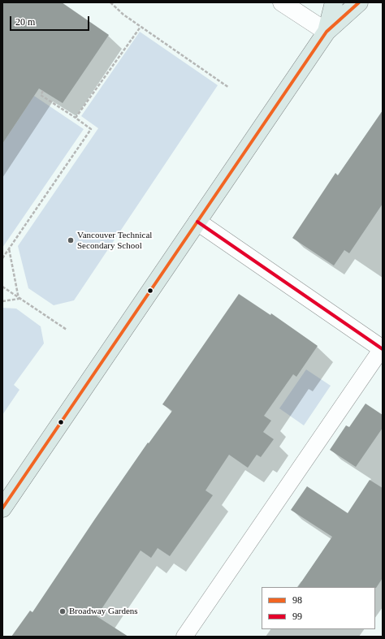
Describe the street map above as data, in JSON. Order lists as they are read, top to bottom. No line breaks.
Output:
{"places":["Vancouver Technical Secondary School","Broadway Gardens"],"lines":["transit line 98","transit line 99"],"legend":["98","99"],"scale_bar":"20 m"}
